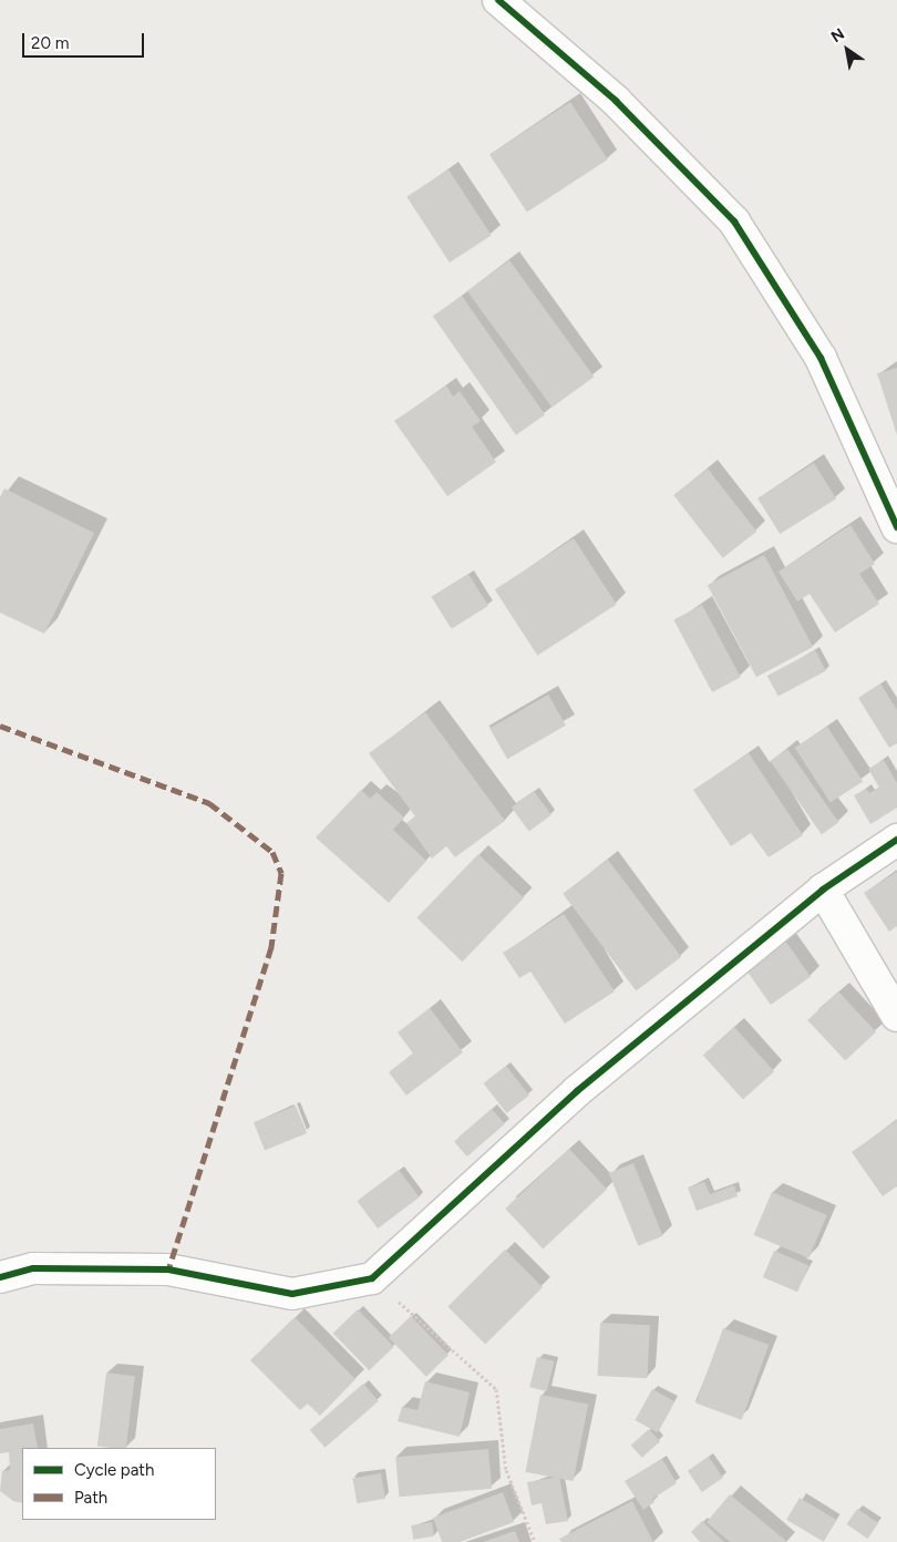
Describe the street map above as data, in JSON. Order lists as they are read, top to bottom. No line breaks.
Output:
{"legend":["Cycle path","Path"],"scale_bar":"20 m","north":"top left"}
